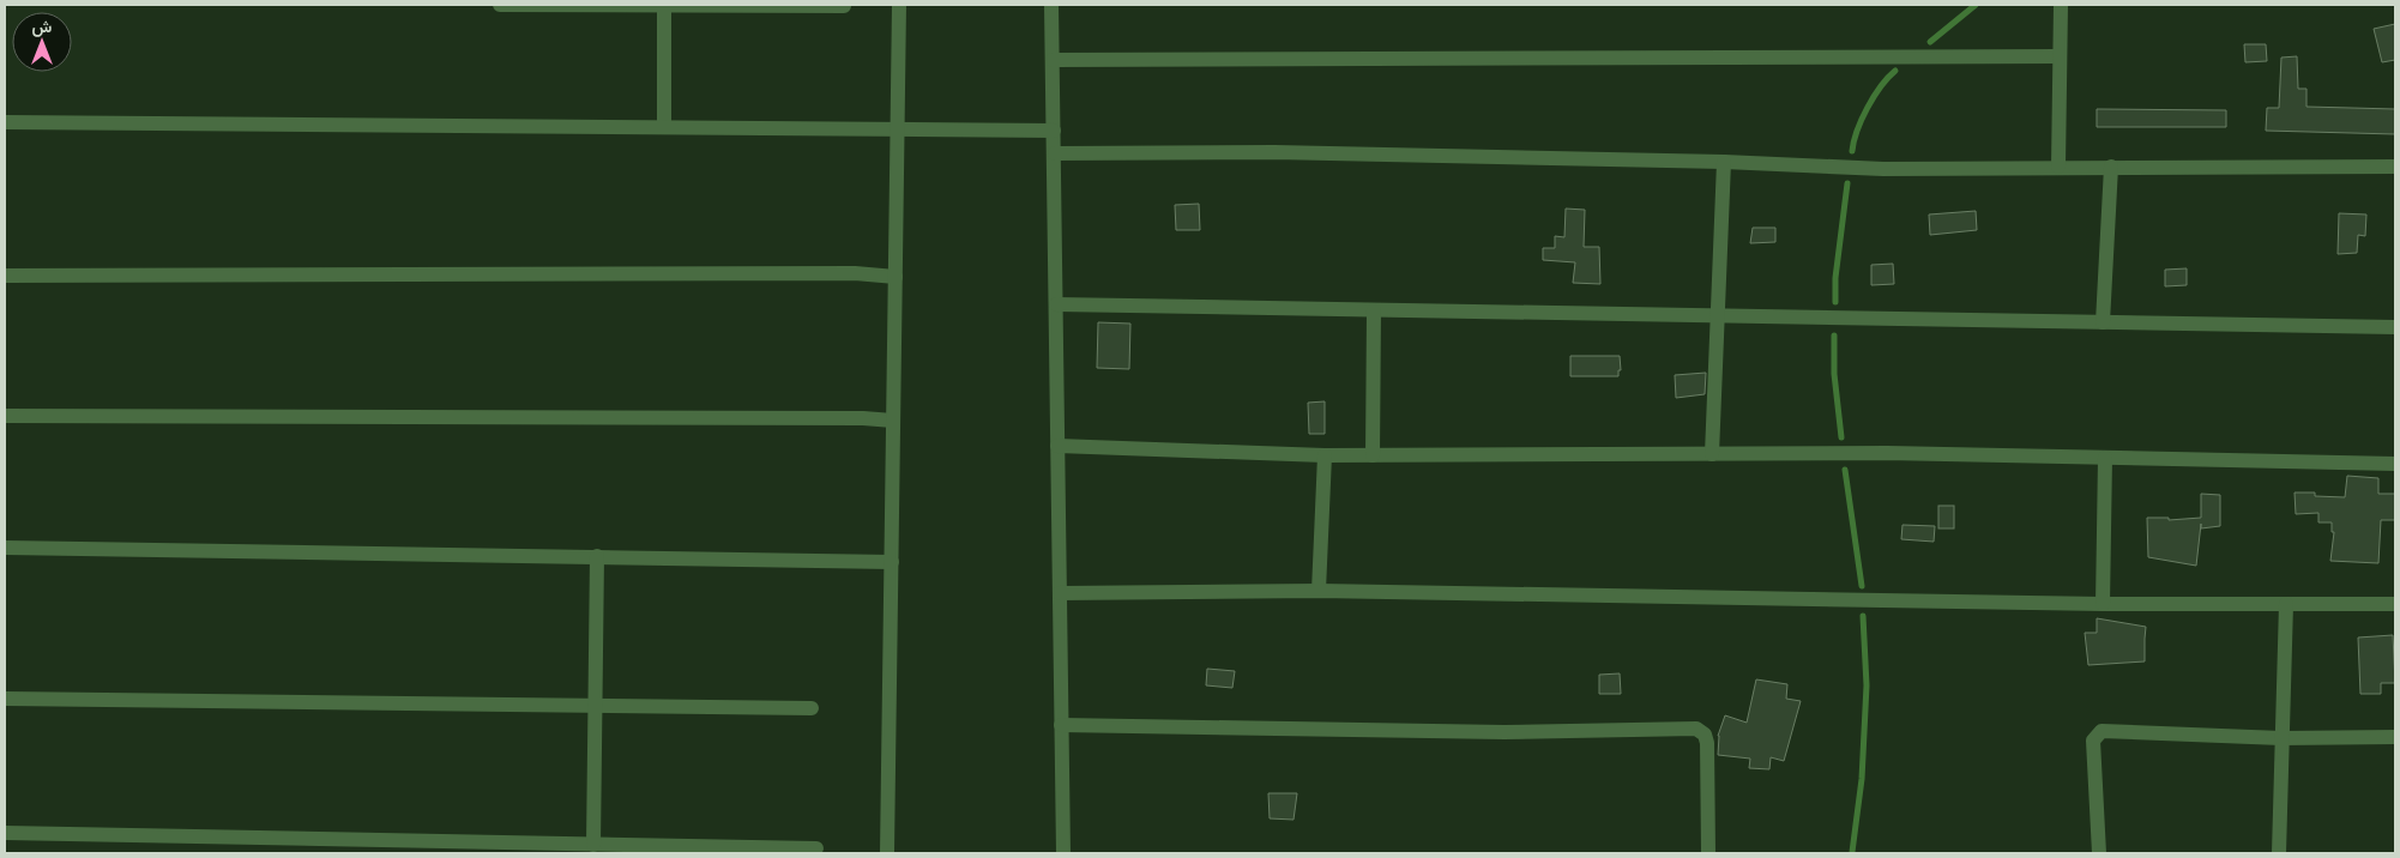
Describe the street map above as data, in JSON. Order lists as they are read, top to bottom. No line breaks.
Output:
{"north":"top"}
